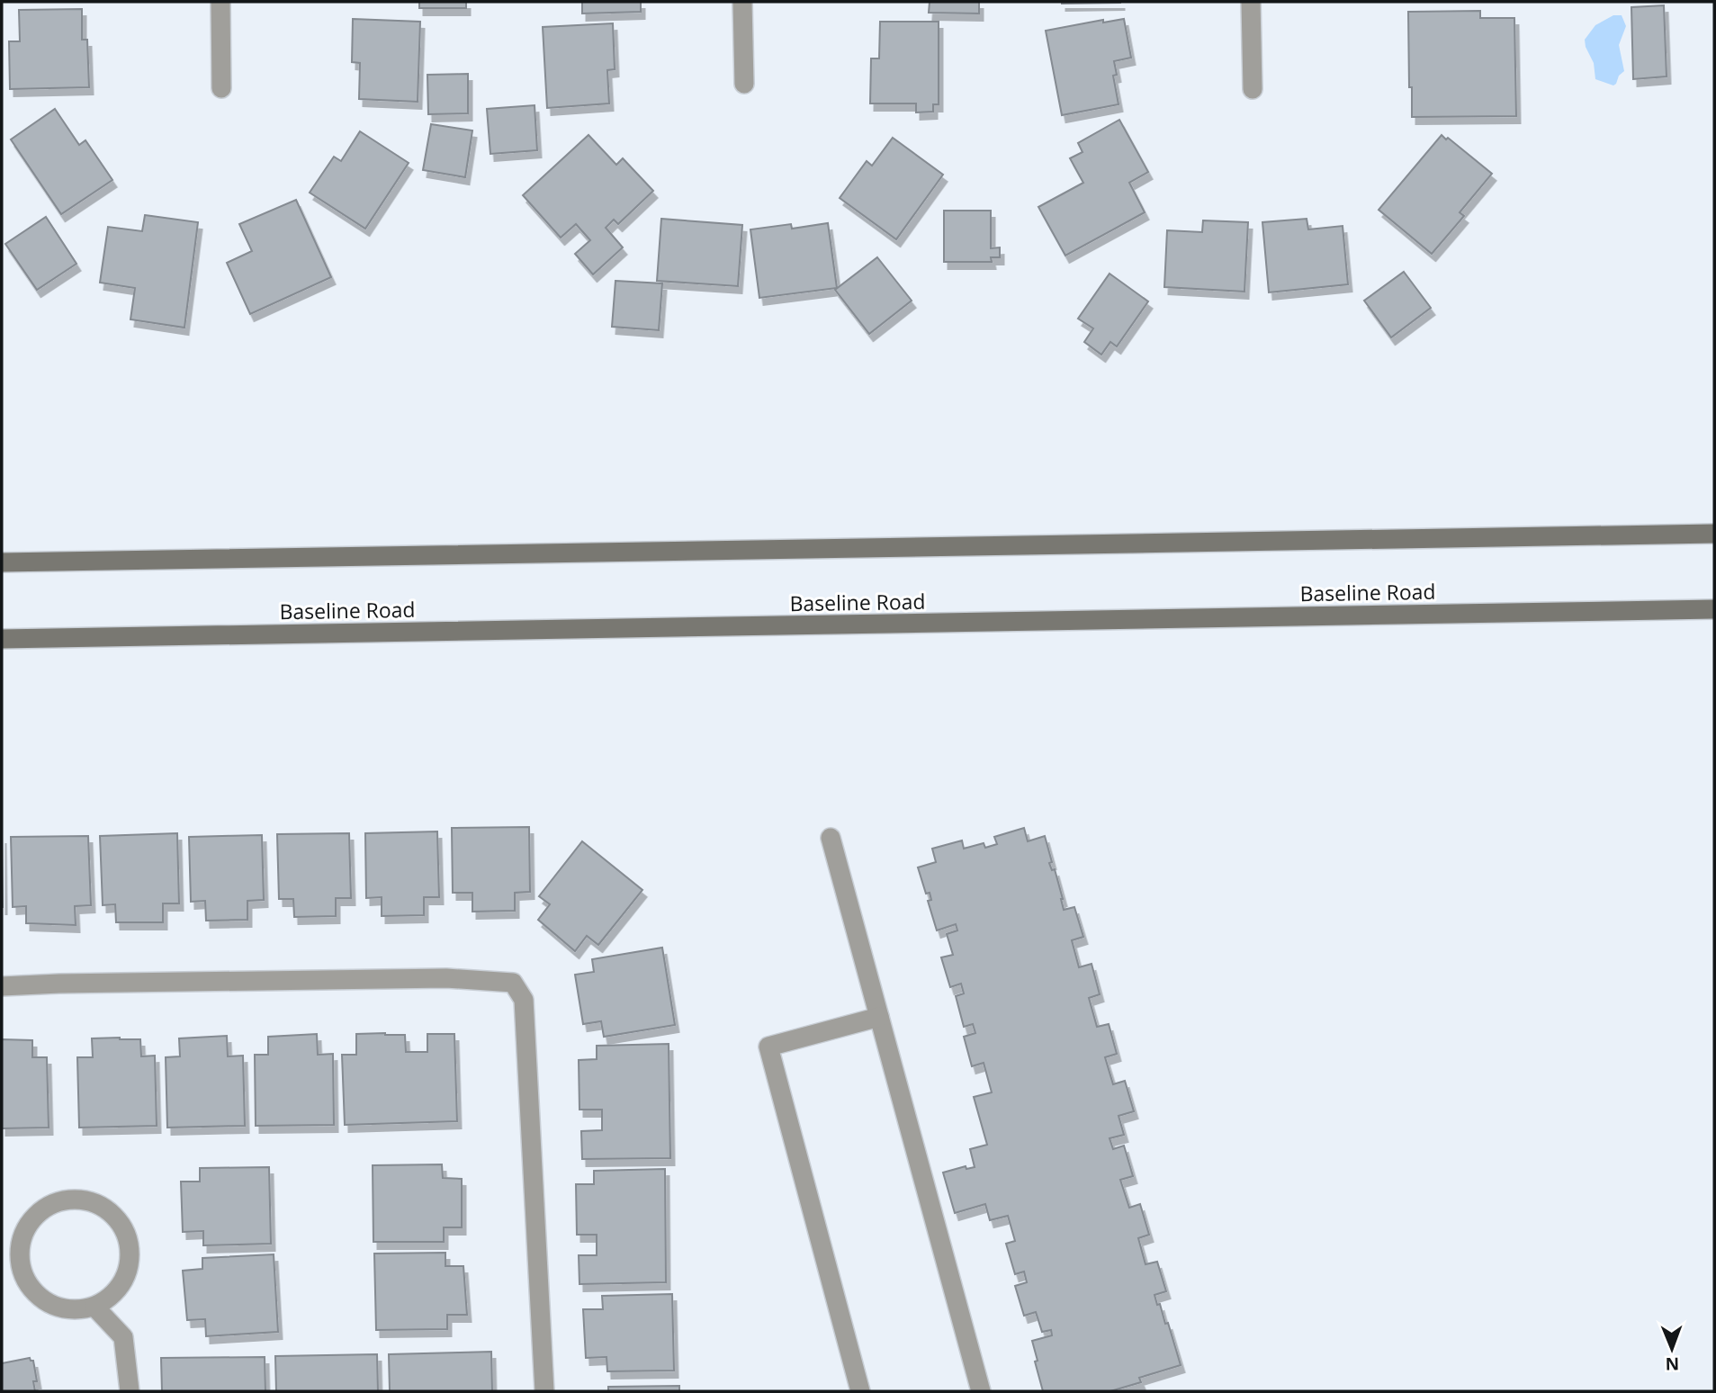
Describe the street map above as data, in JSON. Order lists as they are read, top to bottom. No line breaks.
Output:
{"streets":{"main road":["Baseline Road"]},"north":"bottom"}
